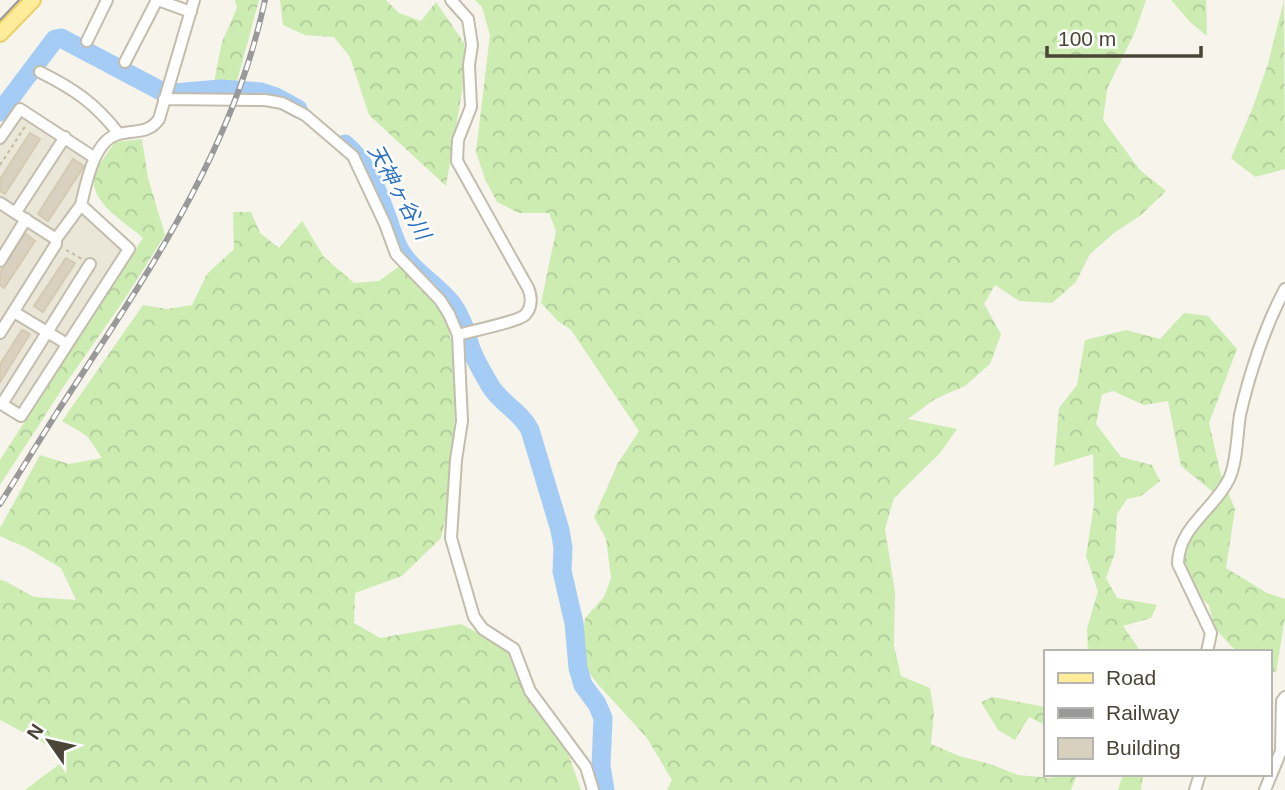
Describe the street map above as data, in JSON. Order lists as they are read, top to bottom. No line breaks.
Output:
{"water":["天神ヶ谷川"],"legend":["Road","Railway","Building"],"scale_bar":"100 m","north":"top left"}
